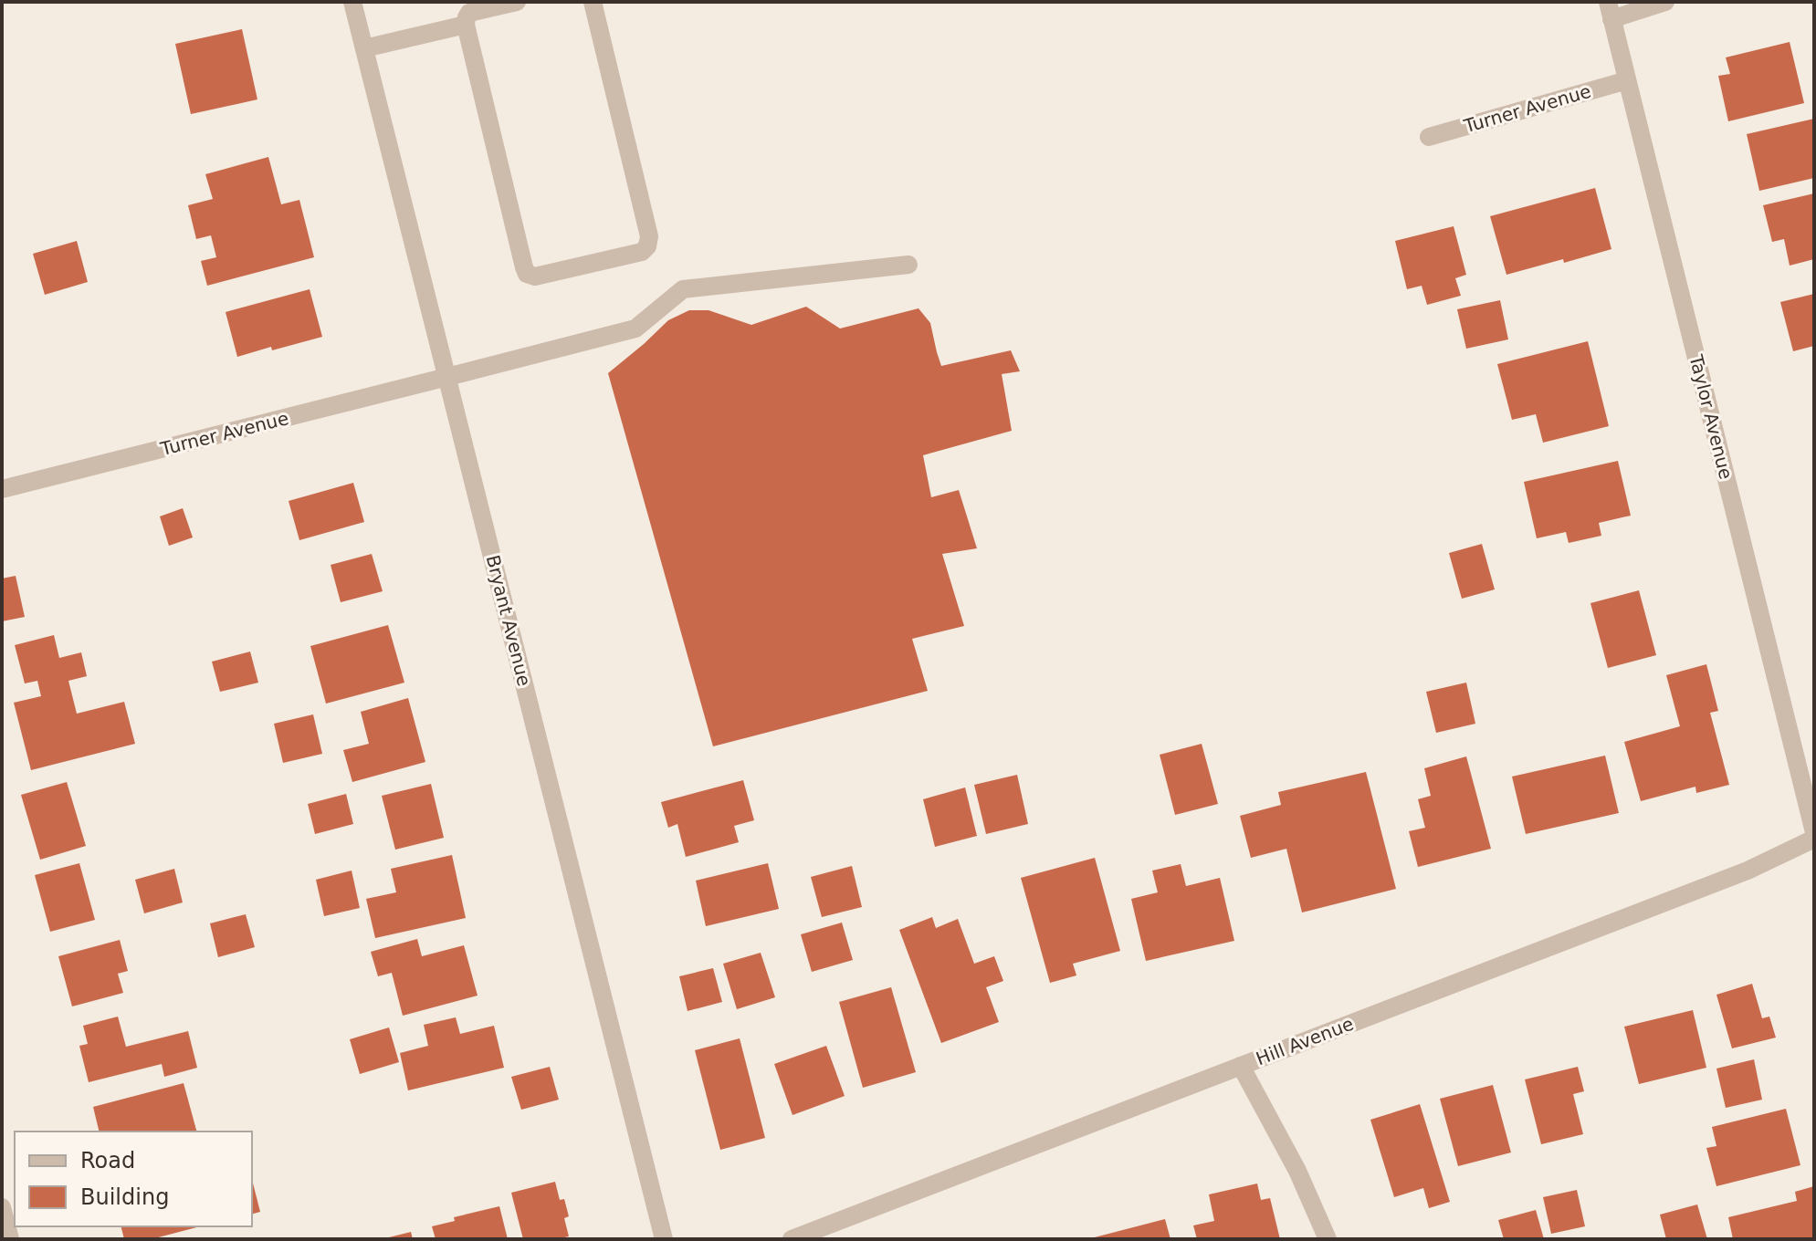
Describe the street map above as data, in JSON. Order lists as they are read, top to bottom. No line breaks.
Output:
{"streets":{"street":["Turner Avenue","Taylor Avenue","Bryant Avenue","Hill Avenue"]},"crossings":[["Turner Avenue","Taylor Avenue"],["Turner Avenue","Bryant Avenue"]],"legend":["Road","Building"]}
